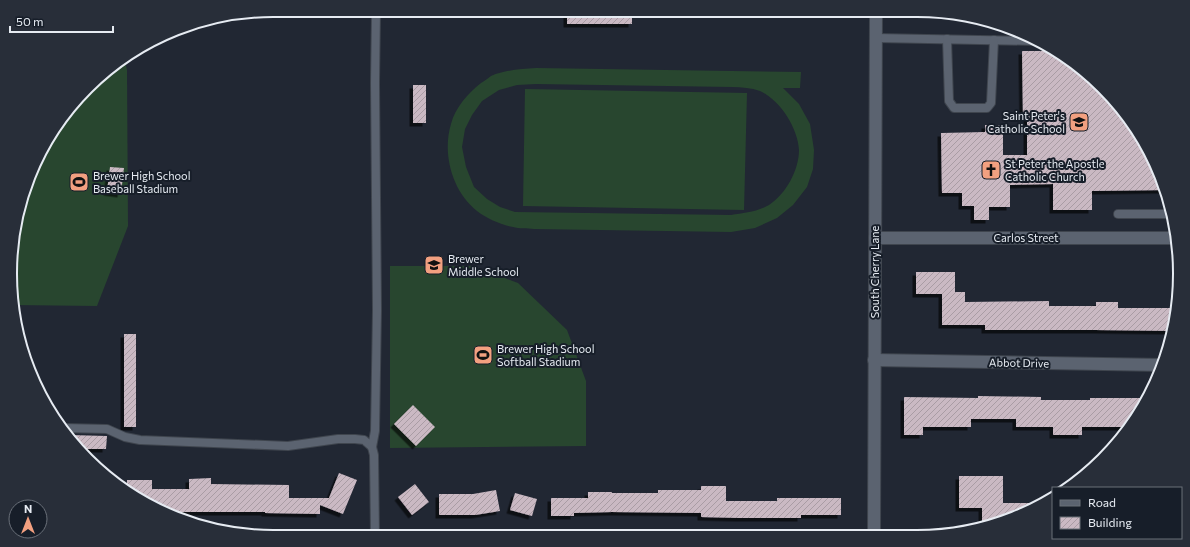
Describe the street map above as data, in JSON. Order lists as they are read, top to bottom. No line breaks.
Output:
{"streets":{"street":["Carlos Street","South Cherry Lane","Abbot Drive"]},"crossings":[["Carlos Street","South Cherry Lane"],["South Cherry Lane","Abbot Drive"]],"places":{"school or university":["Saint Peter's Catholic School","Brewer Middle School"],"church":["St Peter the Apostle Catholic Church"],"sports":["Brewer High School Baseball Stadium","Brewer High School Softball Stadium"]},"legend":["Road","Building"],"scale_bar":"50 m","north":"top"}
